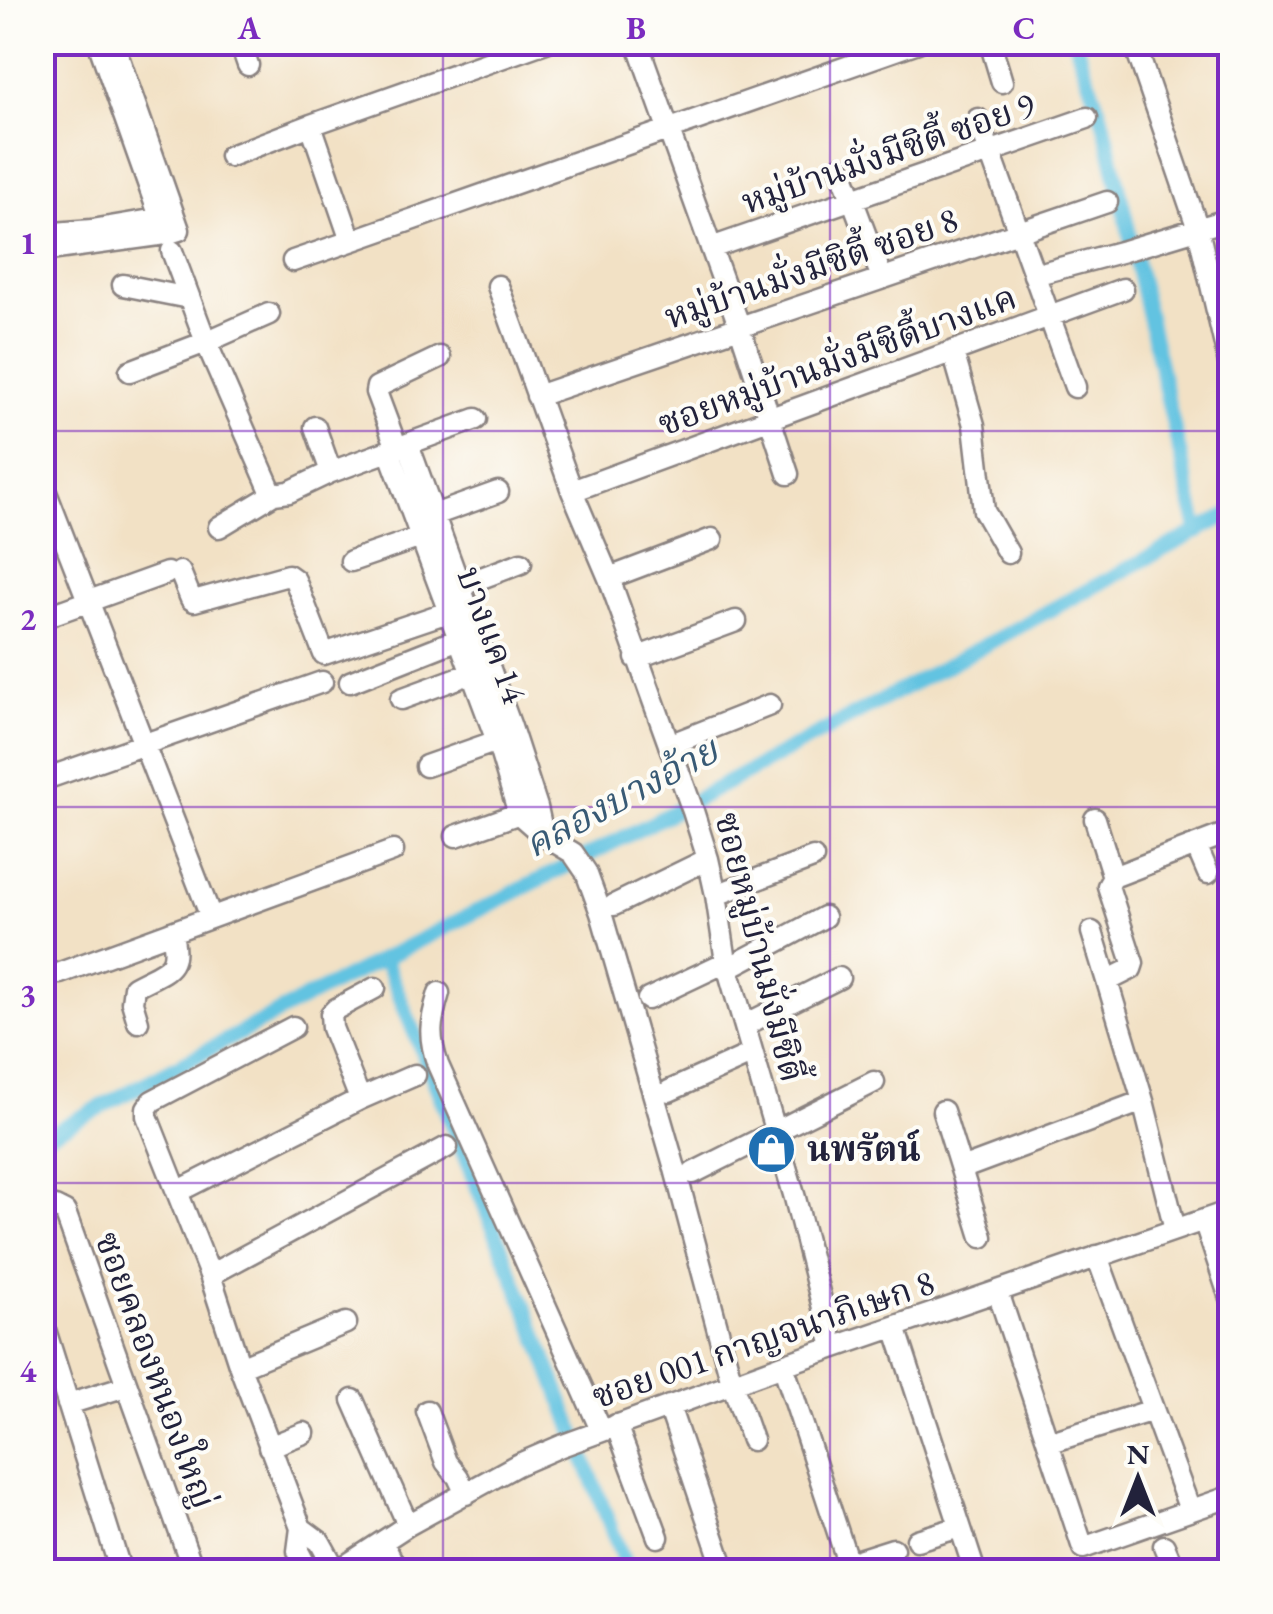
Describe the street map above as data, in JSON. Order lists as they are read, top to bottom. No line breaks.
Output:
{"streets":{"street":["หมู่บ้านมั่งมีซิตี้ ซอย 9","หมู่บ้านมั่งมีซิตี้ ซอย 8","ซอยหมู่บ้านมั่งมีซิตี้บางแค","บางแค 14","ซอยหมู่บ้านมั่งมีซิตี้","ซอย 001 กาญจนาภิเษก 8","ซอยคลองหนองใหญ่"]},"crossings":[["บางแค 14","ซอย 001 กาญจนาภิเษก 8"],["ซอยหมู่บ้านมั่งมีซิตี้","ซอย 001 กาญจนาภิเษก 8"]],"water":["คลองบางอ้าย"],"places":{"shop":["นพรัตน์"]},"north":"top","grid":{"columns":["A","B","C"],"rows":["1","2","3","4"]}}
